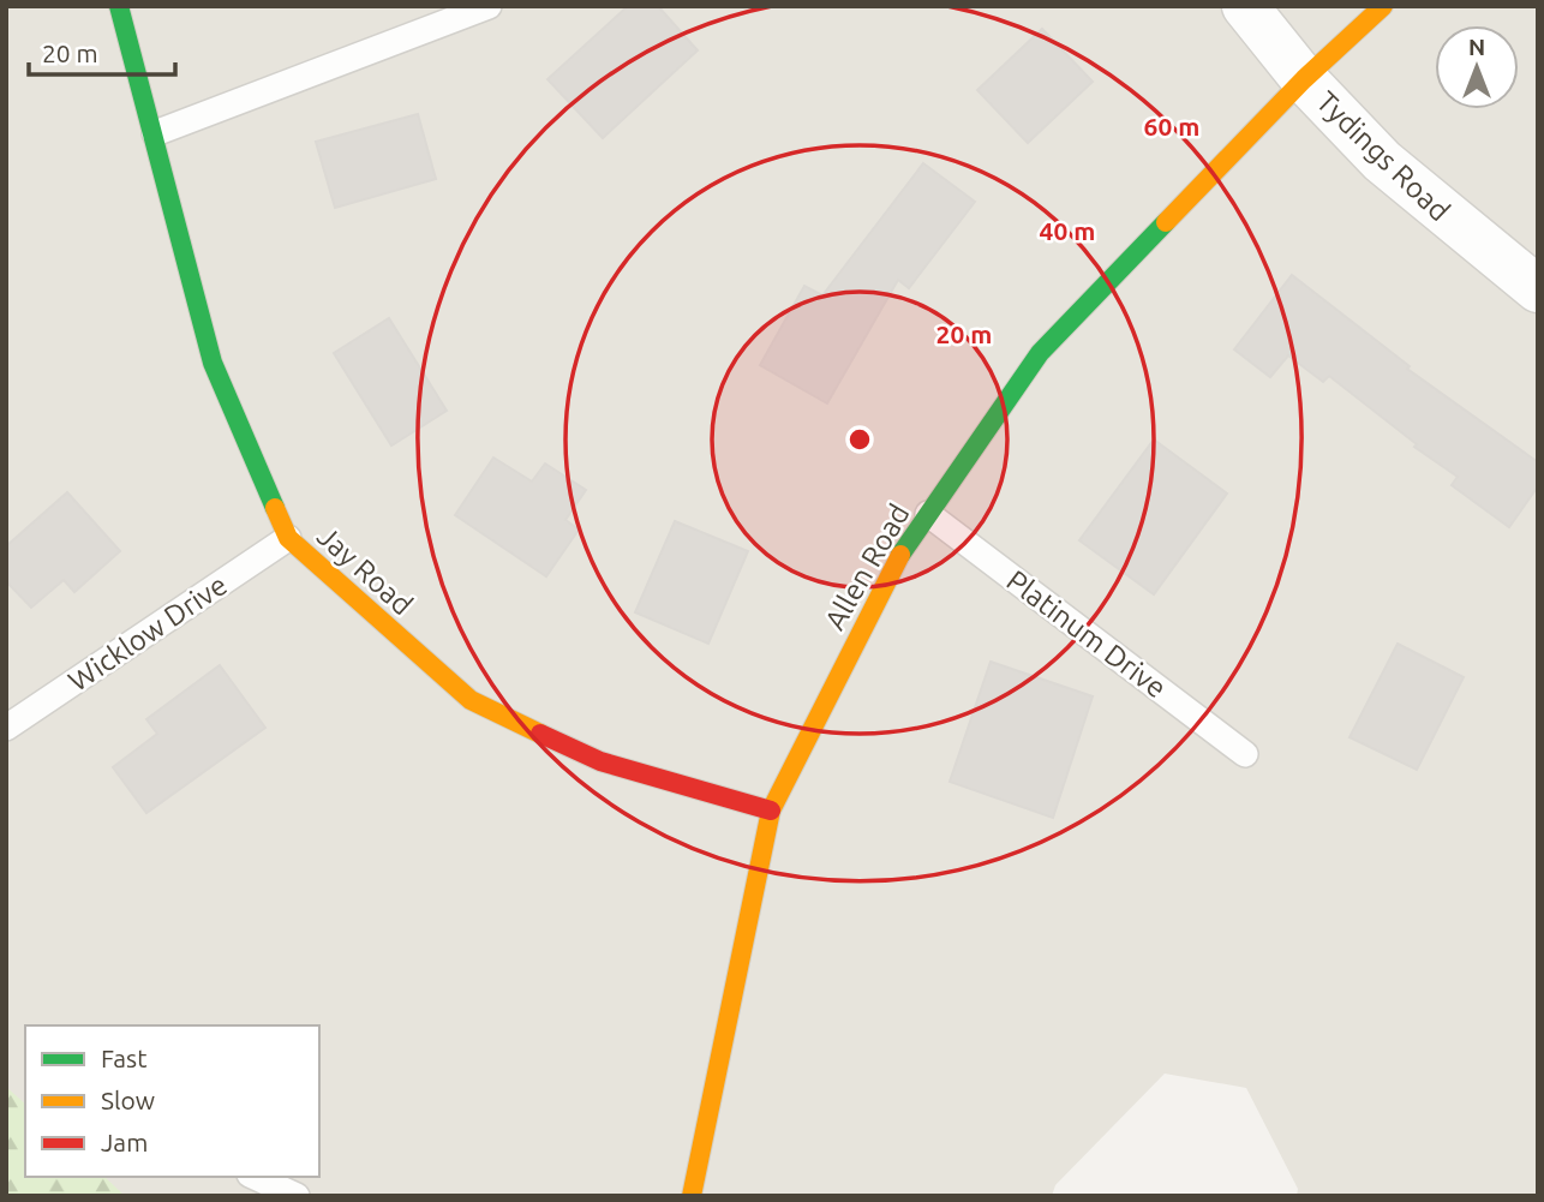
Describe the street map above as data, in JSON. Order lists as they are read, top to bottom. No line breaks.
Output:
{"streets":{"street":["Tydings Road","Allen Road","Jay Road"],"lane":["Wicklow Drive","Platinum Drive"]},"crossings":[["Tydings Road","Allen Road"],["Allen Road","Jay Road"],["Allen Road","Platinum Drive"],["Jay Road","Wicklow Drive"]],"legend":["Fast","Slow","Jam"],"scale_bar":"20 m","north":"top","rings":["60 m","40 m","20 m"]}
